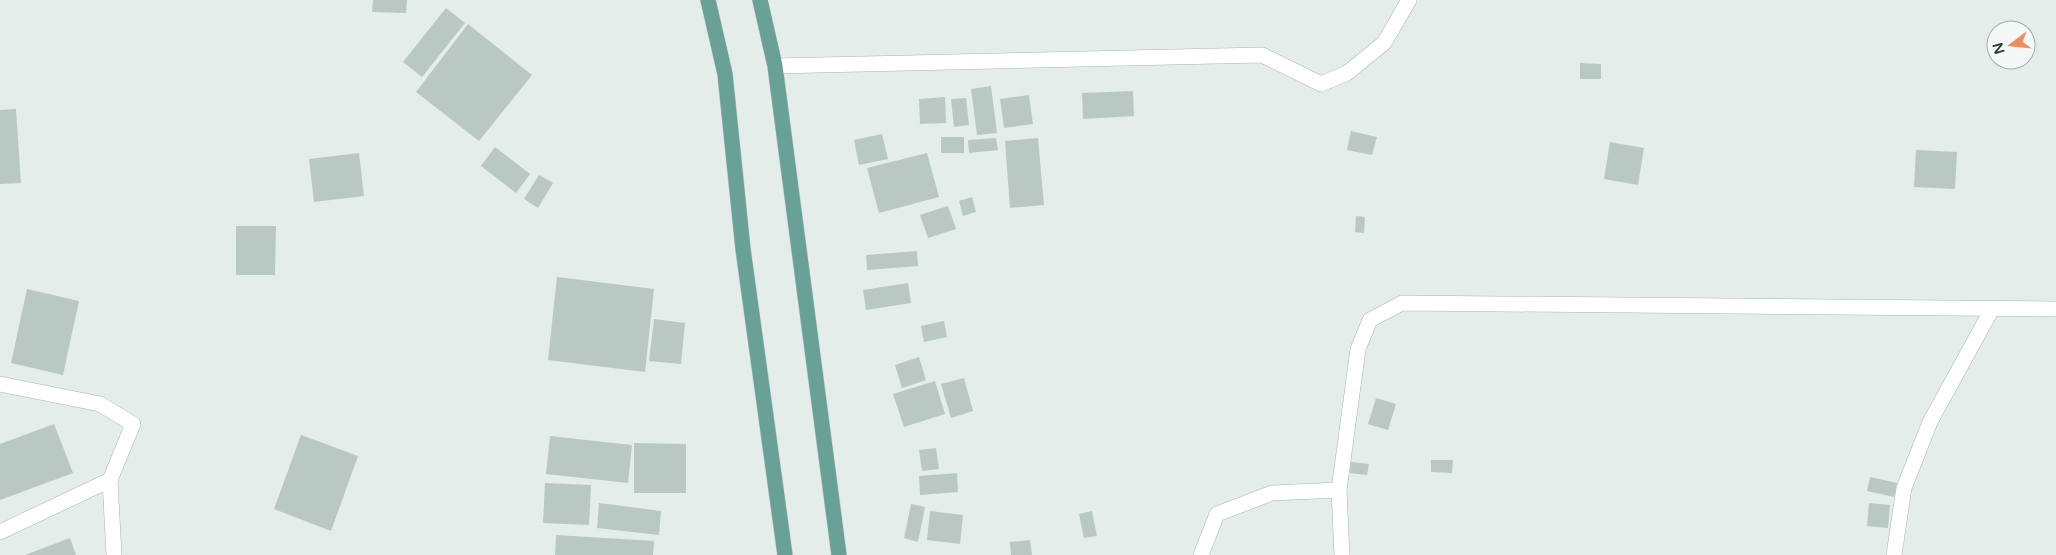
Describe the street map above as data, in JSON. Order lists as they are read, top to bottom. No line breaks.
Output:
{"north":"left"}
